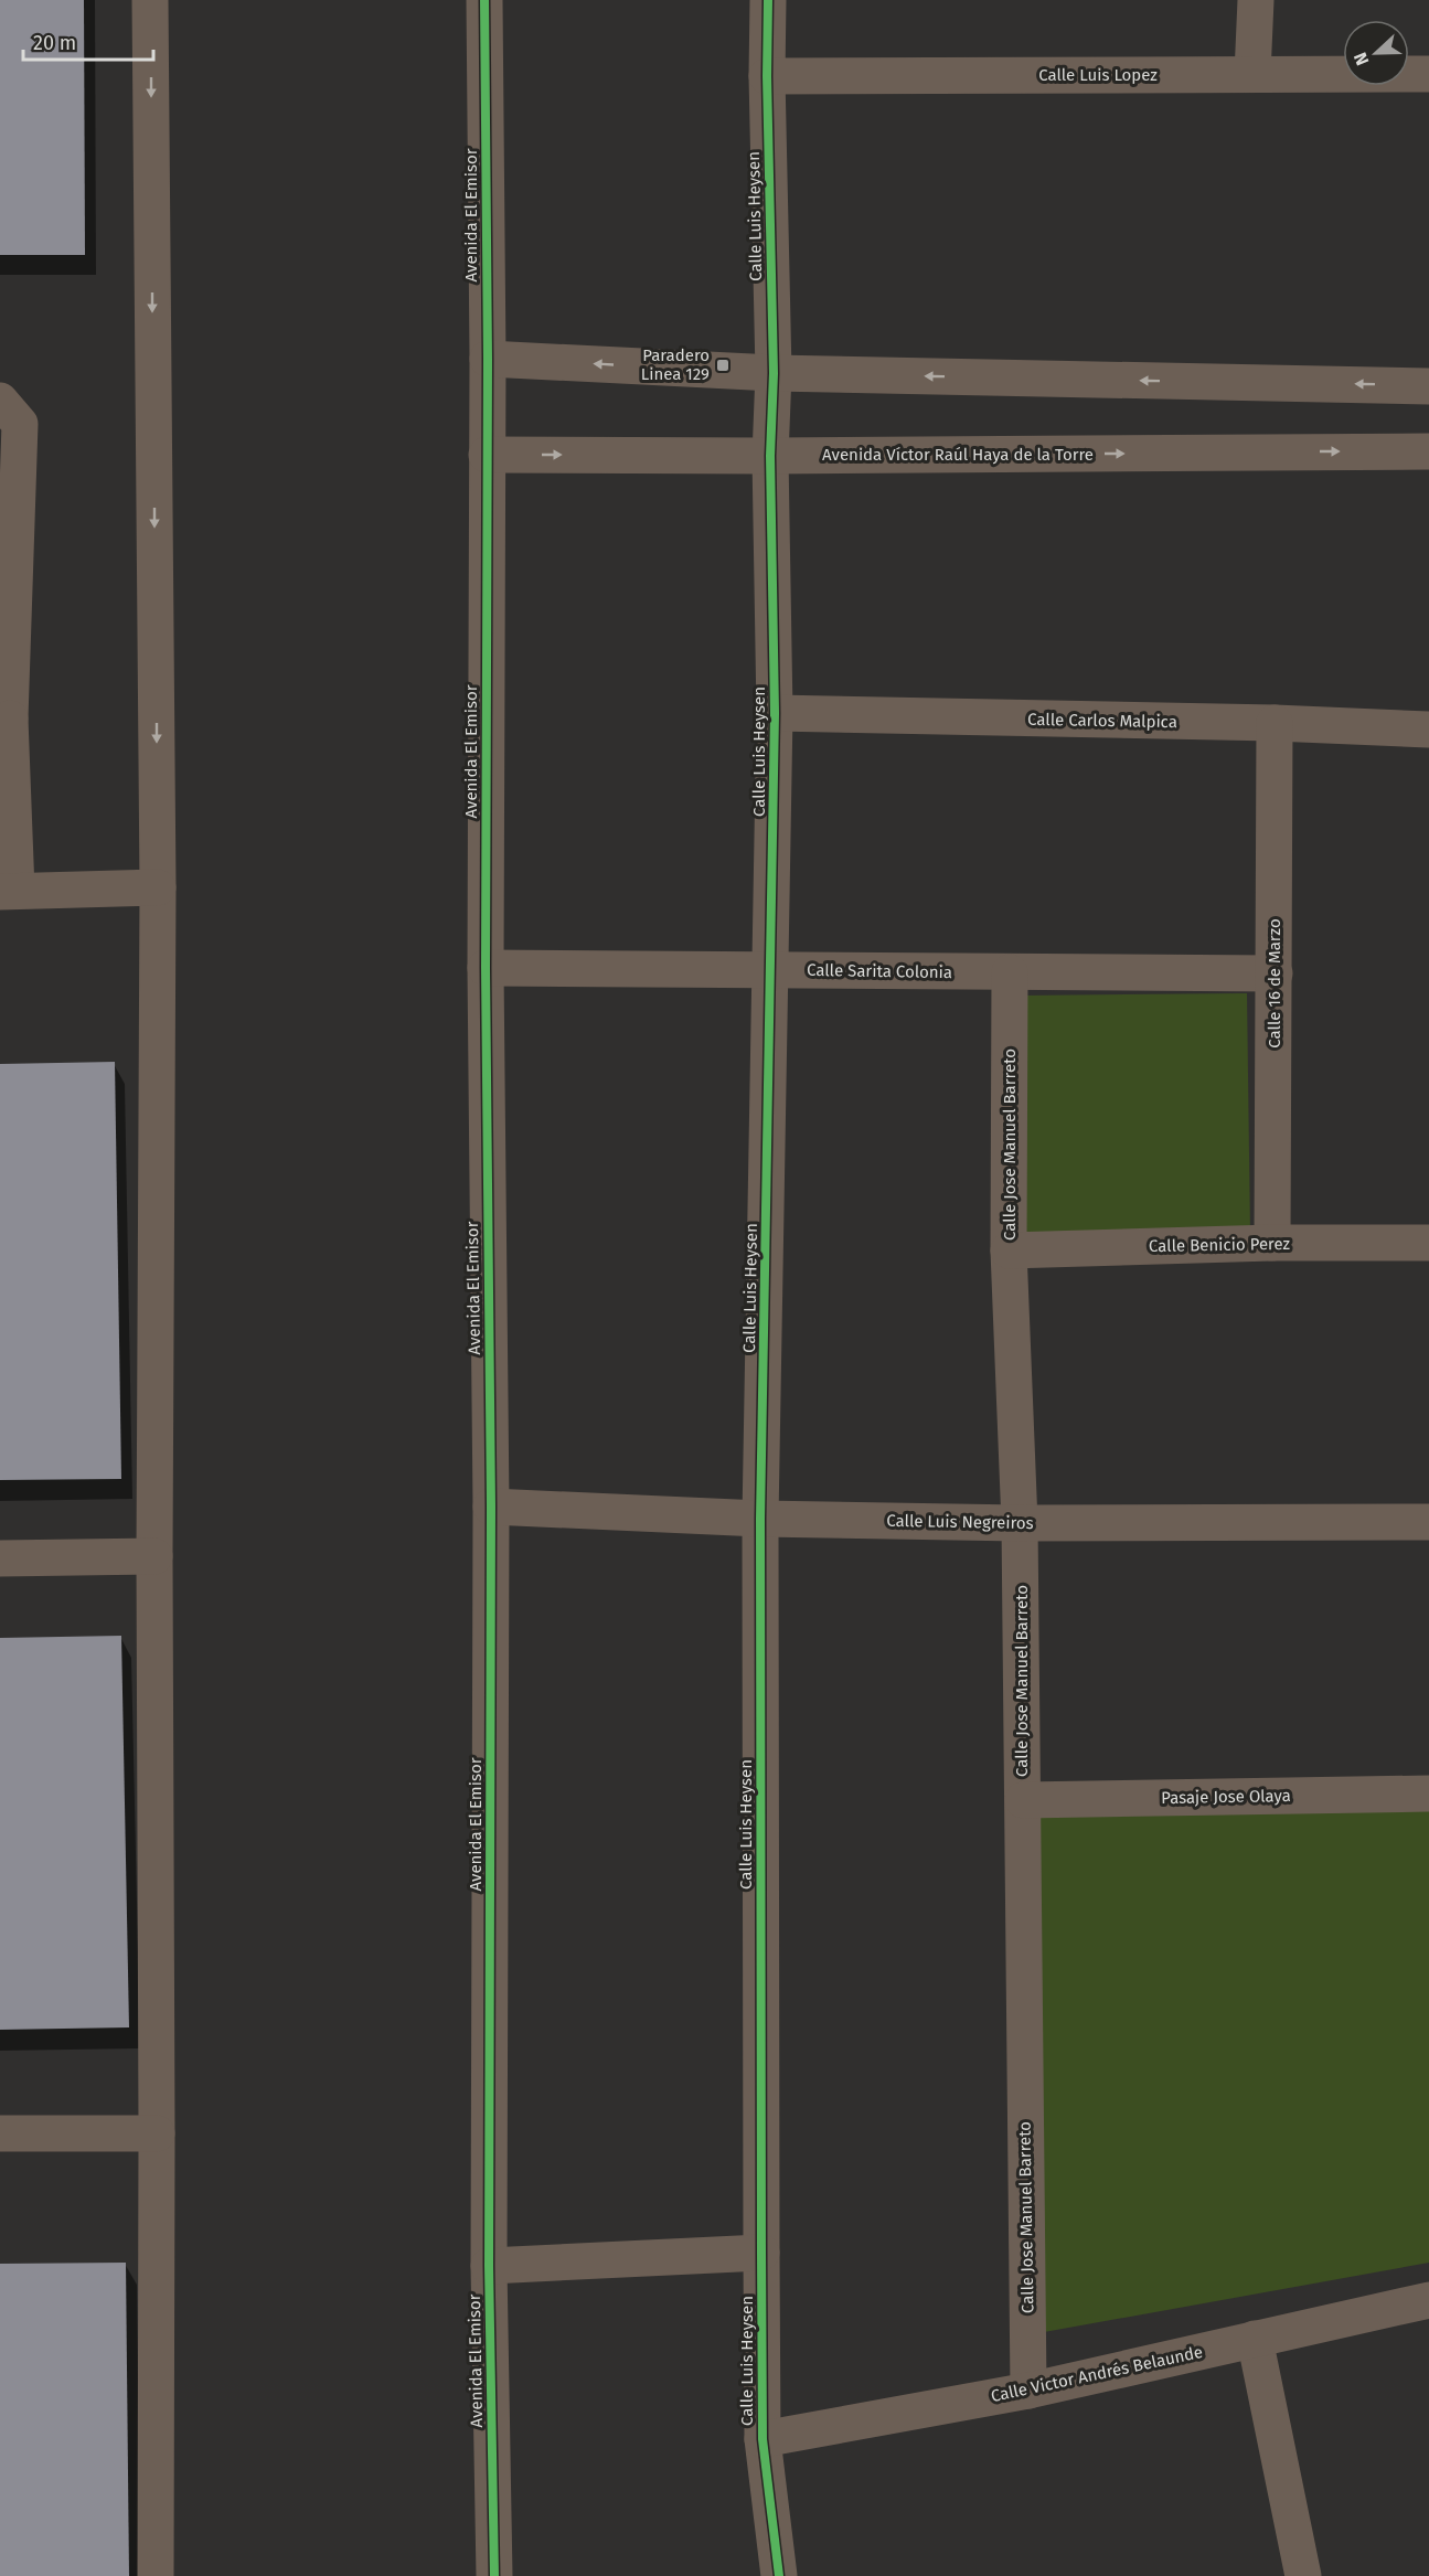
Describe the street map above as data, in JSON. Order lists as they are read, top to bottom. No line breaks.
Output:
{"streets":{"street":["Calle Luis Lopez","Avenida El Emisor","Calle Luis Heysen","Avenida Víctor Raúl Haya de la Torre","Calle Carlos Malpica","Calle Sarita Colonia","Calle 16 de Marzo","Calle Jose Manuel Barreto","Calle Benicio Perez","Calle Luis Negreiros","Pasaje Jose Olaya","Calle Victor Andrés Belaunde"]},"crossings":[["Calle Luis Lopez","Calle Luis Heysen"],["Avenida El Emisor","Avenida Víctor Raúl Haya de la Torre"],["Avenida El Emisor","Calle Sarita Colonia"],["Avenida El Emisor","Calle Luis Negreiros"],["Calle Luis Heysen","Avenida Víctor Raúl Haya de la Torre"],["Calle Luis Heysen","Calle Carlos Malpica"],["Calle Luis Heysen","Calle Sarita Colonia"],["Calle Luis Heysen","Calle Luis Negreiros"],["Calle Luis Heysen","Calle Victor Andrés Belaunde"],["Calle Carlos Malpica","Calle 16 de Marzo"],["Calle Sarita Colonia","Calle 16 de Marzo"],["Calle Sarita Colonia","Calle Jose Manuel Barreto"],["Calle 16 de Marzo","Calle Benicio Perez"],["Calle Jose Manuel Barreto","Calle Benicio Perez"],["Calle Jose Manuel Barreto","Calle Luis Negreiros"],["Calle Jose Manuel Barreto","Pasaje Jose Olaya"],["Calle Jose Manuel Barreto","Calle Victor Andrés Belaunde"]],"places":{"transit":["Paradero Linea 129"]},"scale_bar":"20 m","north":"left"}
